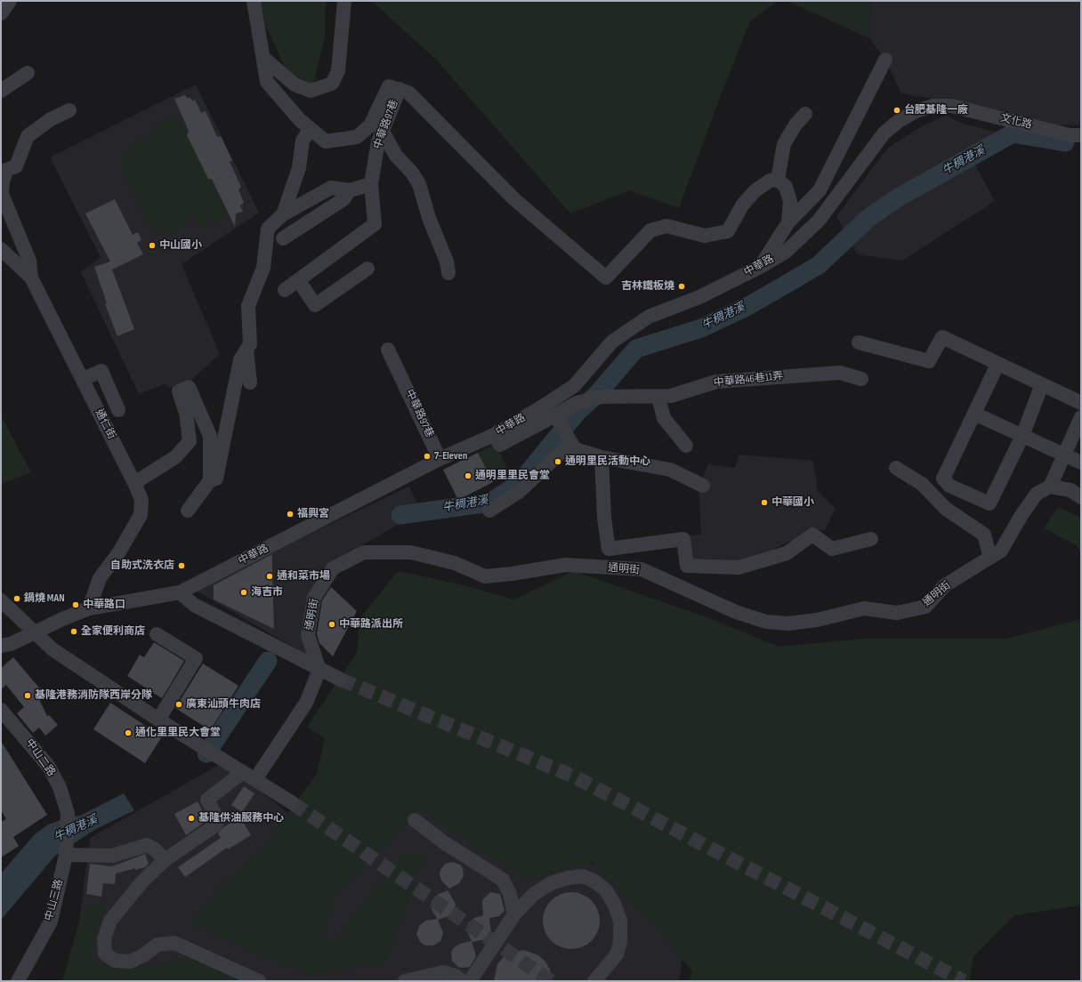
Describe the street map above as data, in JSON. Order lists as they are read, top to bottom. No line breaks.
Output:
{"streets":{"street":["文化路","中華路97巷","中華路","中華路46巷11弄","通仁街","通明街","中山二路","中山三路"]},"crossings":[["文化路","中華路"],["中華路97巷","中華路"],["中華路","中華路46巷11弄"],["中華路","通仁街"],["中山二路","中山三路"]],"water":["牛稠港溪"],"places":["台肥基隆一廠","中山國小","吉林鐵板燒","7-Eleven","通明里民活動中心","通明里里民會堂","中華國小","福興宮","自助式洗衣店","通和菜市場","海吉市","鍋燒 MAN","中華路口","中華路派出所","全家便利商店","基隆港務消防隊西岸分隊","廣東汕頭牛肉店","通化里里民大會堂","基隆供油服務中心"]}
